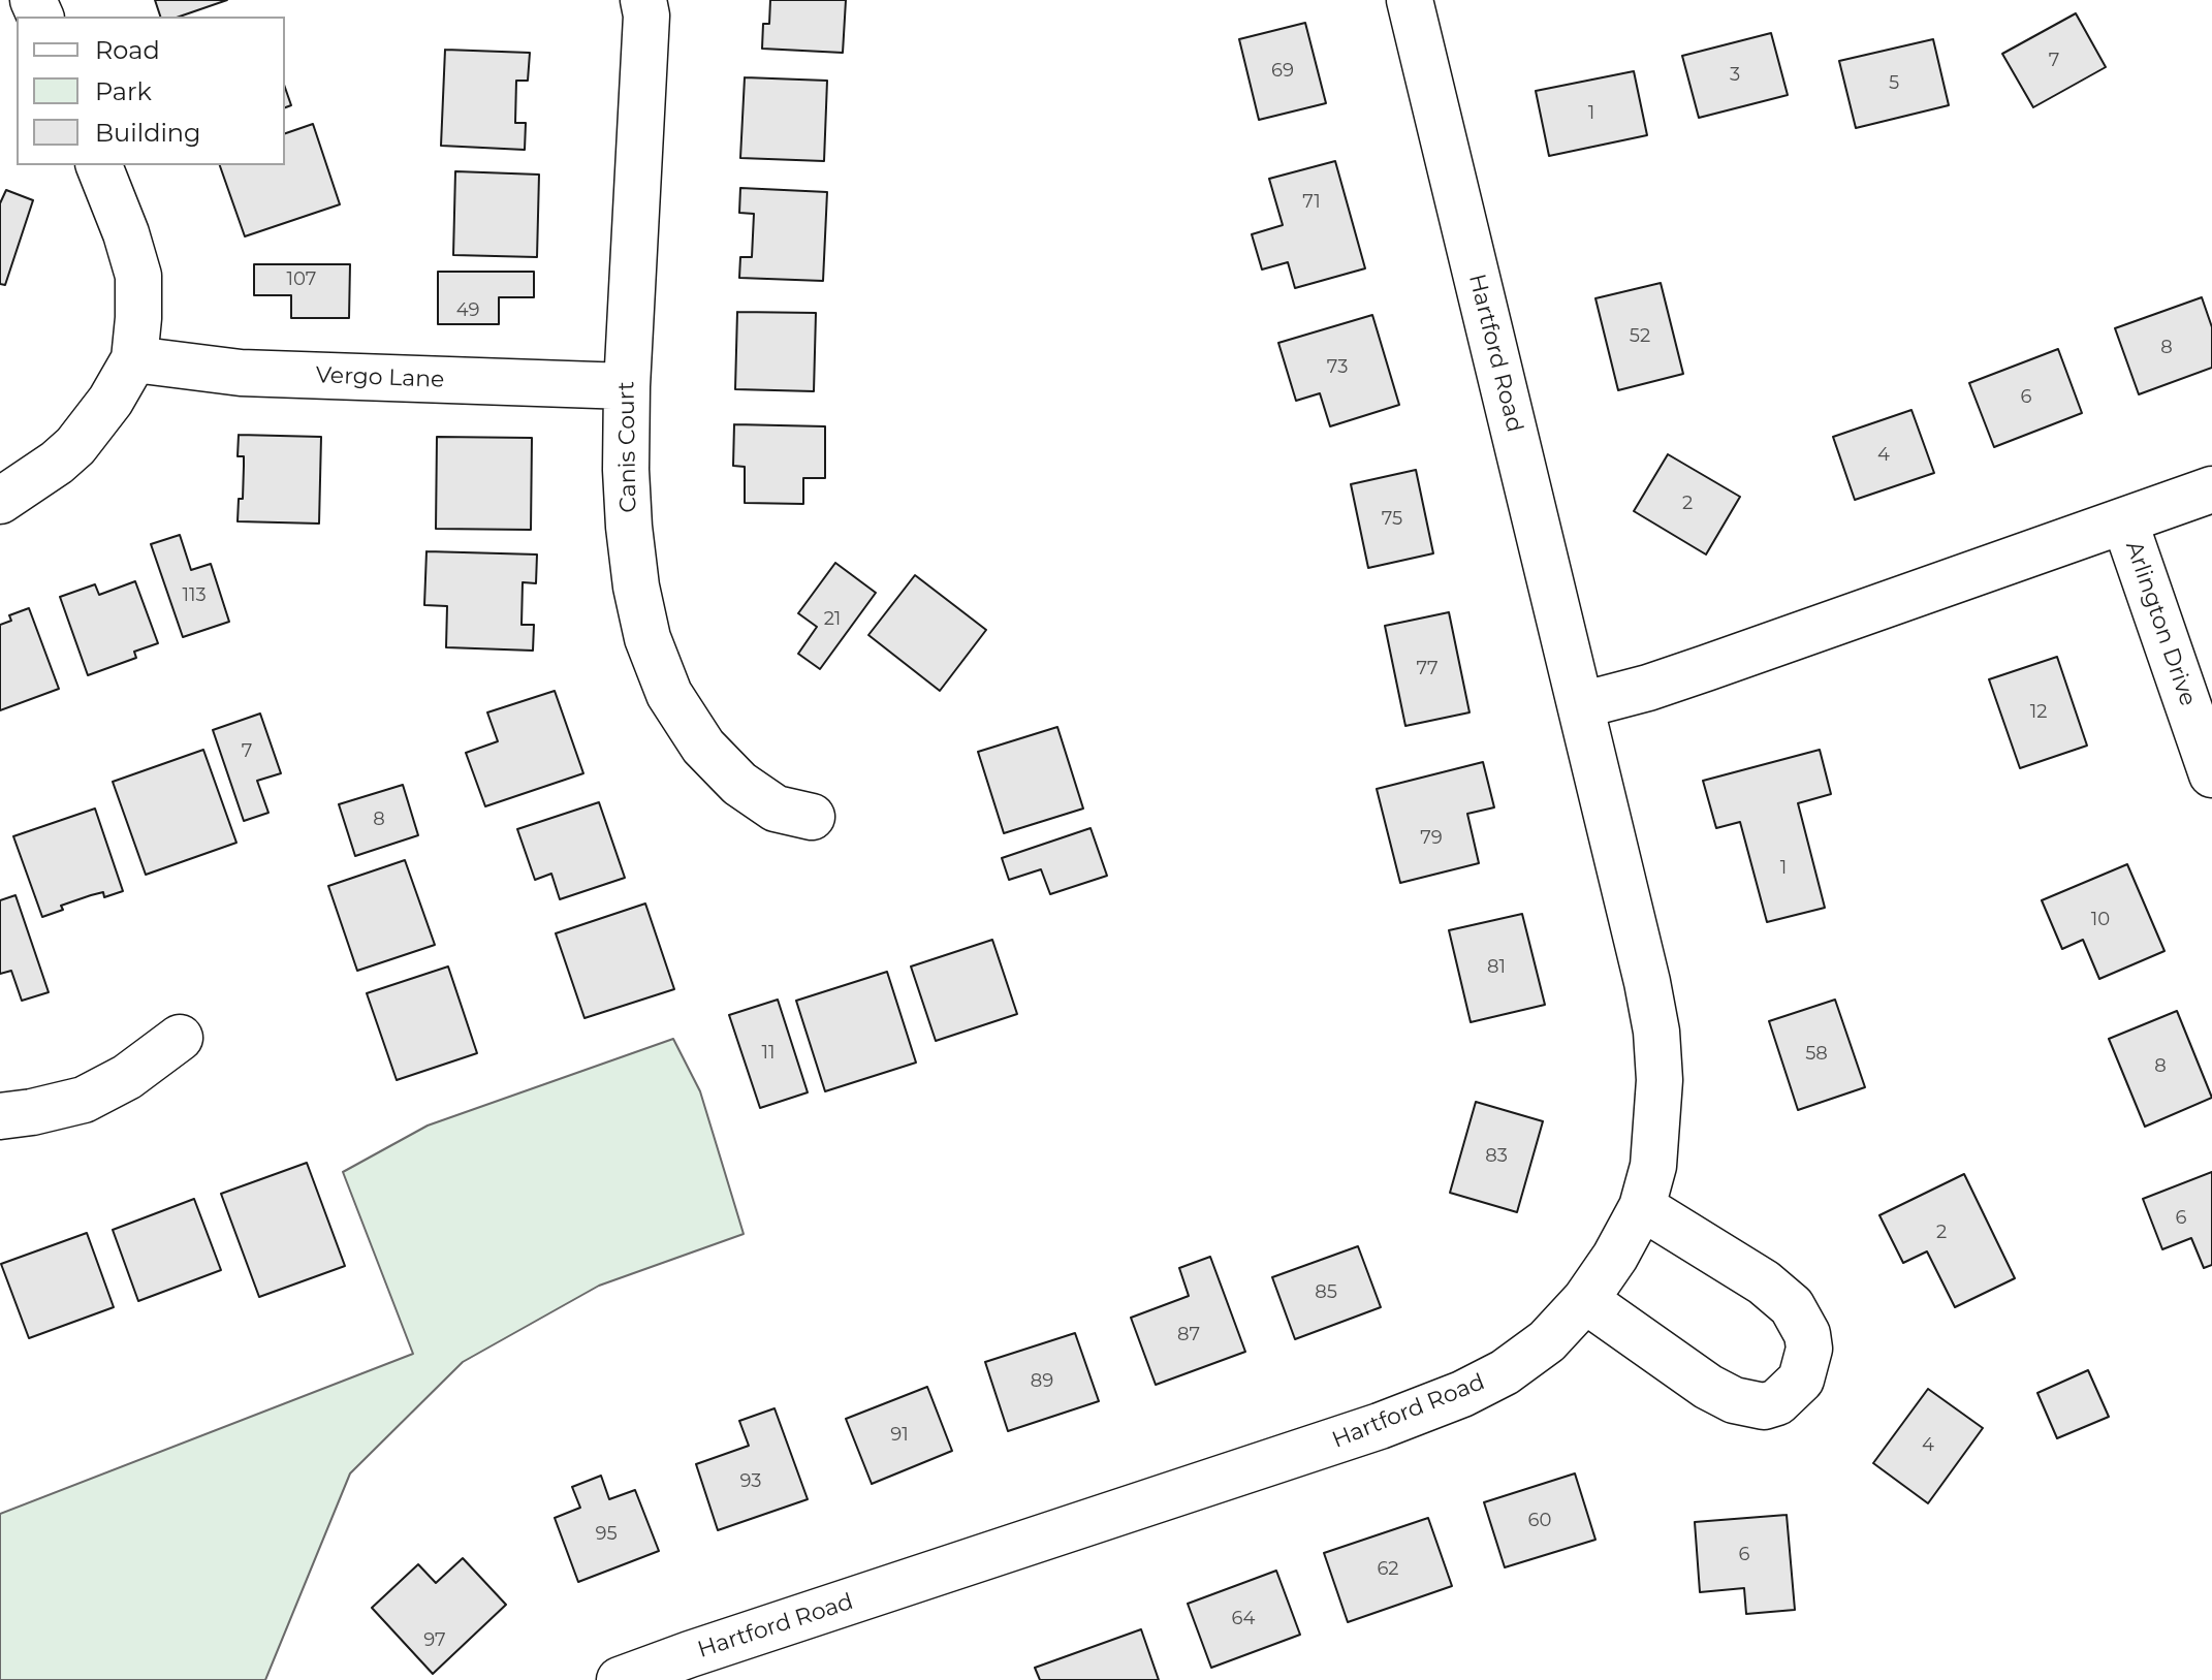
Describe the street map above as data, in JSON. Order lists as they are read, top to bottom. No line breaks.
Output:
{"streets":{"street":["Hartford Road","Vergo Lane","Canis Court","Arlington Drive"]},"crossings":[["Vergo Lane","Canis Court"]],"house_numbers":["7","69","3","5","1","71","107","49","52","8","73","6","4","2","75","113","21","77","12","7","8","79","1","10","81","11","58","8","83","6","2","85","87","89","91","4","93","60","95","6","62","64","97"],"legend":["Road","Park","Building"]}
